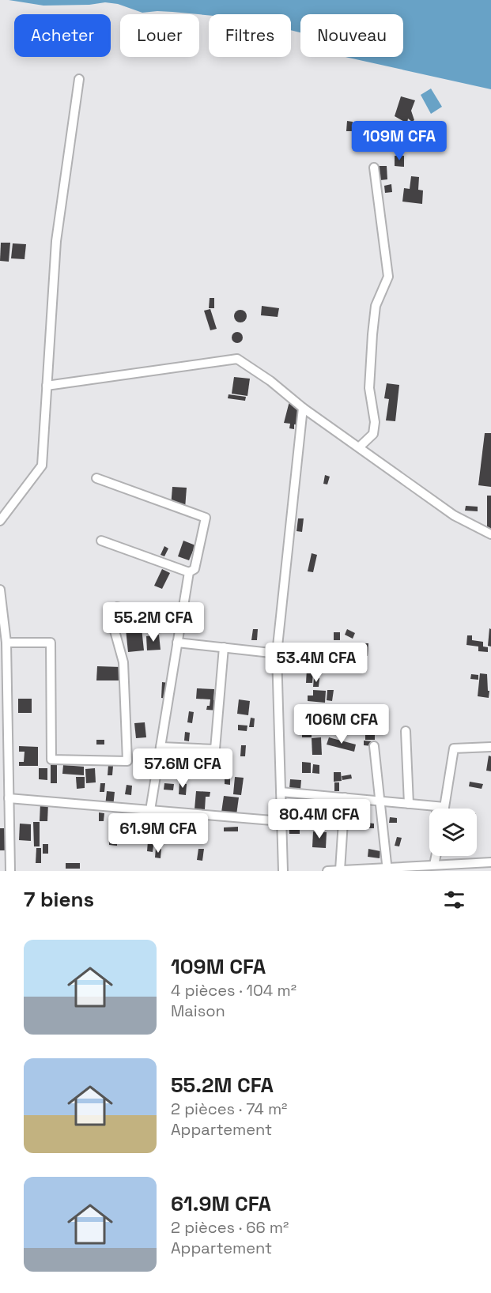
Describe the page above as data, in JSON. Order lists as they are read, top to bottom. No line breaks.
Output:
{"page":{"chip":["Acheter","Louer","Filtres","Nouveau"],"price":["109M CFA","55.2M CFA","53.4M CFA","106M CFA","57.6M CFA","80.4M CFA","61.9M CFA"],"heading":"7 biens","list":[{"name":"109M CFA","note":"4 pièces · 104 m² · Maison"},{"name":"55.2M CFA","note":"2 pièces · 74 m² · Appartement"},{"name":"61.9M CFA","note":"2 pièces · 66 m² · Appartement"}]}}
